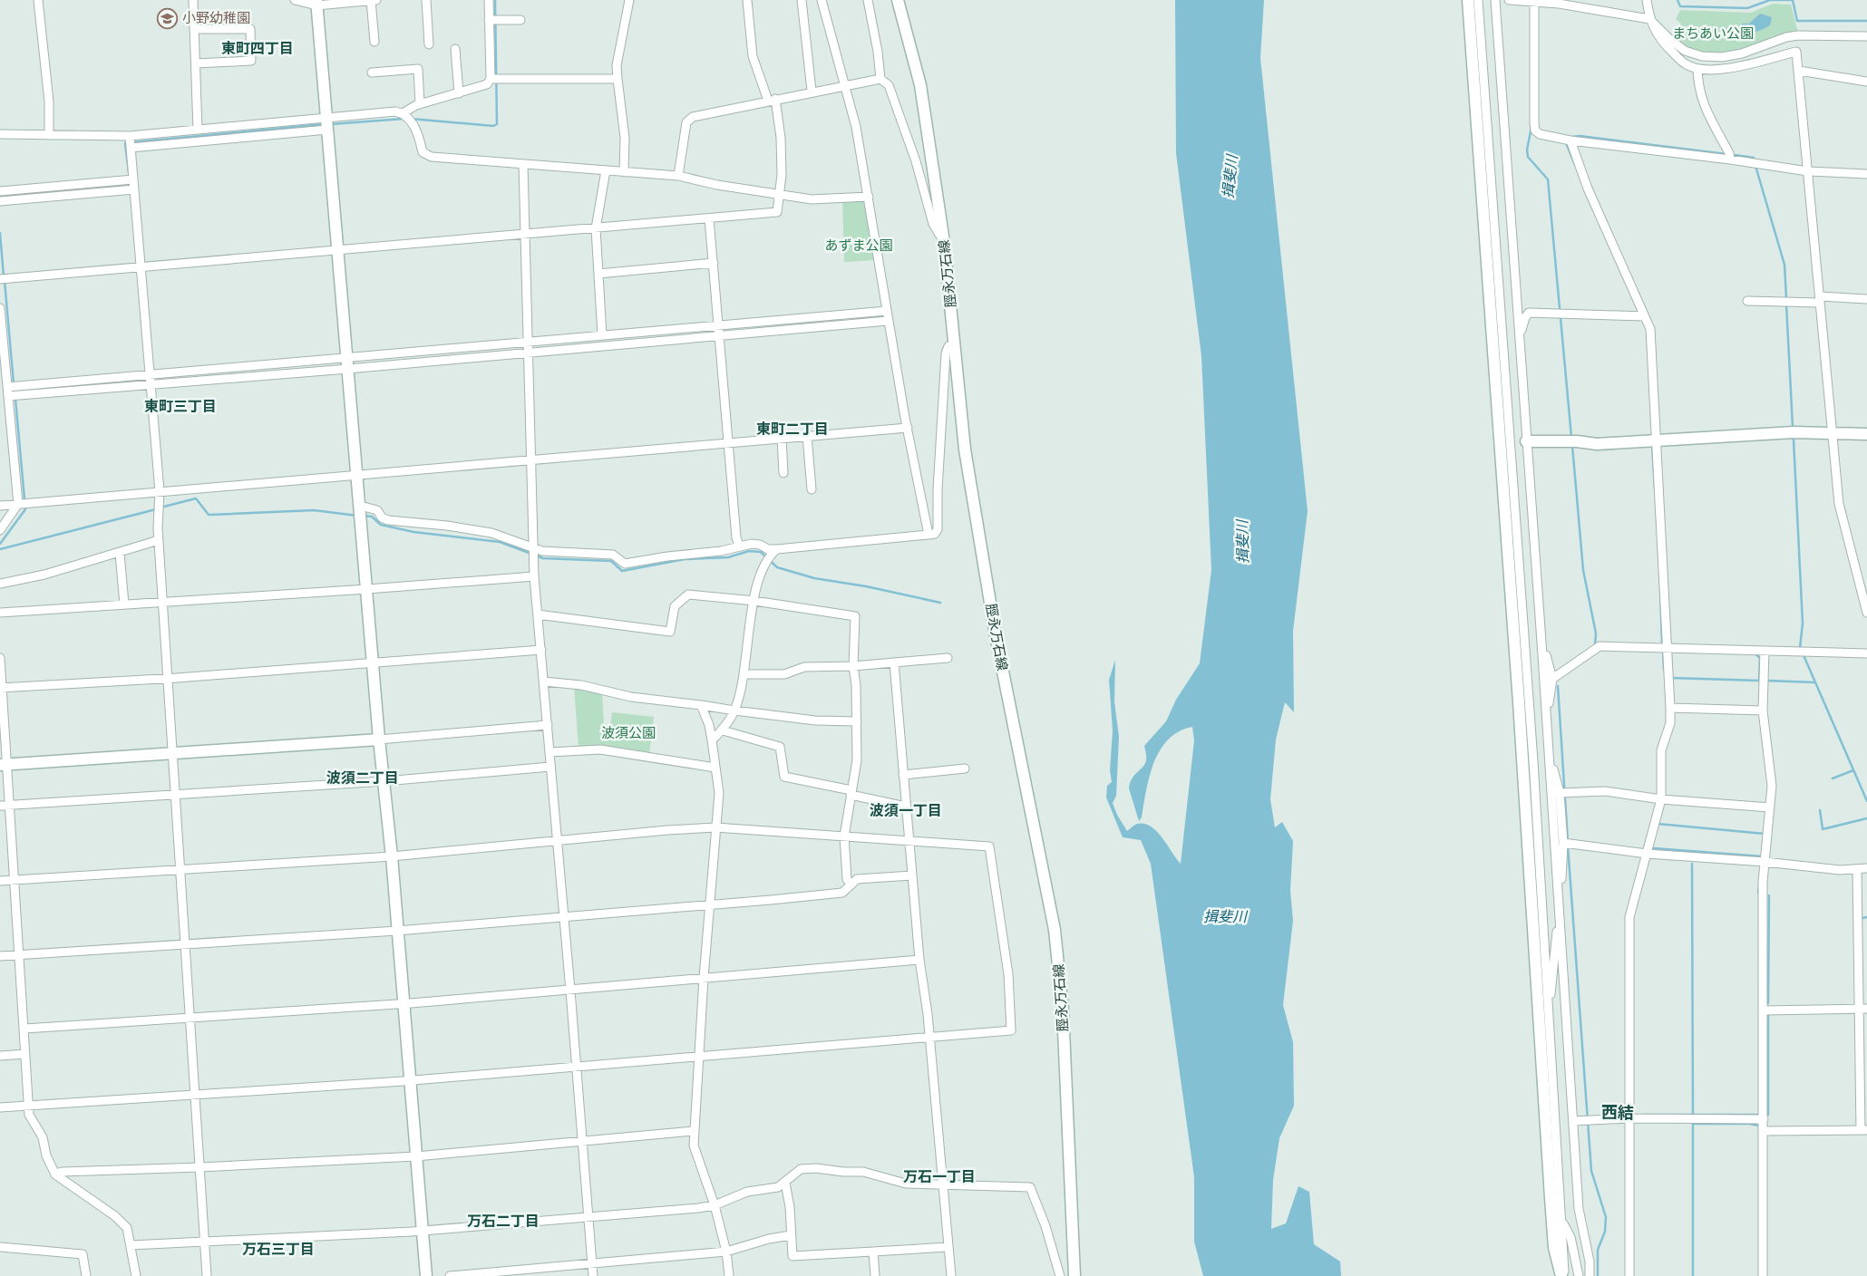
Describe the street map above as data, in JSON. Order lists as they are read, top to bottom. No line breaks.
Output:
{"streets":{"street":["脛永万石線"]},"districts":["東町四丁目","東町三丁目","東町二丁目","波須二丁目","波須一丁目","西結","万石一丁目","万石二丁目","万石三丁目"],"water":["揖斐川"],"parks":["まちあい公園","あずま公園","波須公園"],"places":{"school or university":["小野幼稚園"]}}
